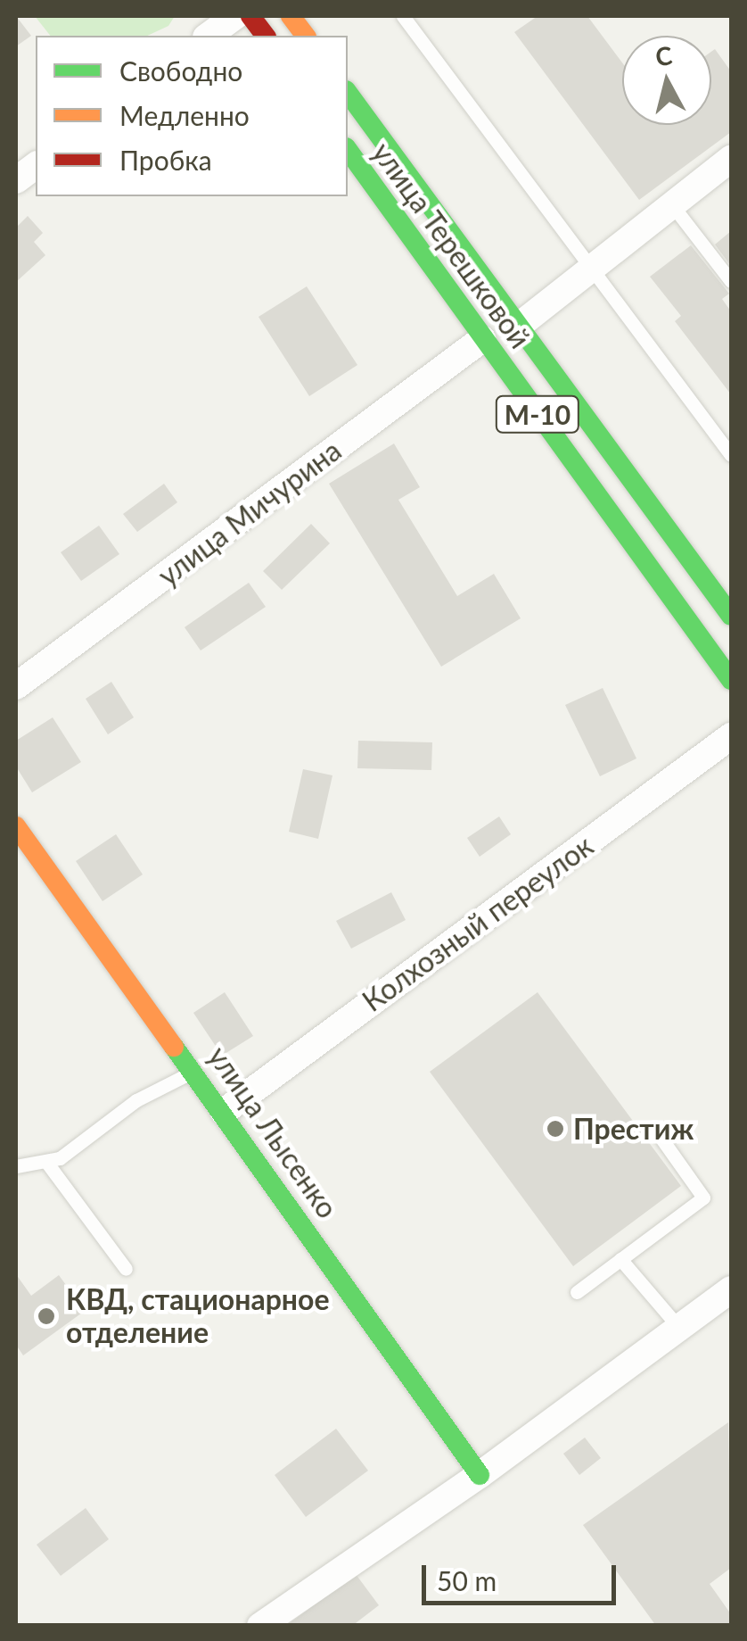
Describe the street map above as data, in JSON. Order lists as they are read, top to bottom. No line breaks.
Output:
{"streets":{"main road":["улица Терешковой","М-10","улица Лысенко"],"street":["улица Мичурина","Колхозный переулок"]},"crossings":[["улица Терешковой","улица Мичурина"],["Колхозный переулок","улица Лысенко"]],"places":["Престиж","КВД, стационарное отделение"],"legend":["Свободно","Медленно","Пробка"],"scale_bar":"50 m","north":"top"}
